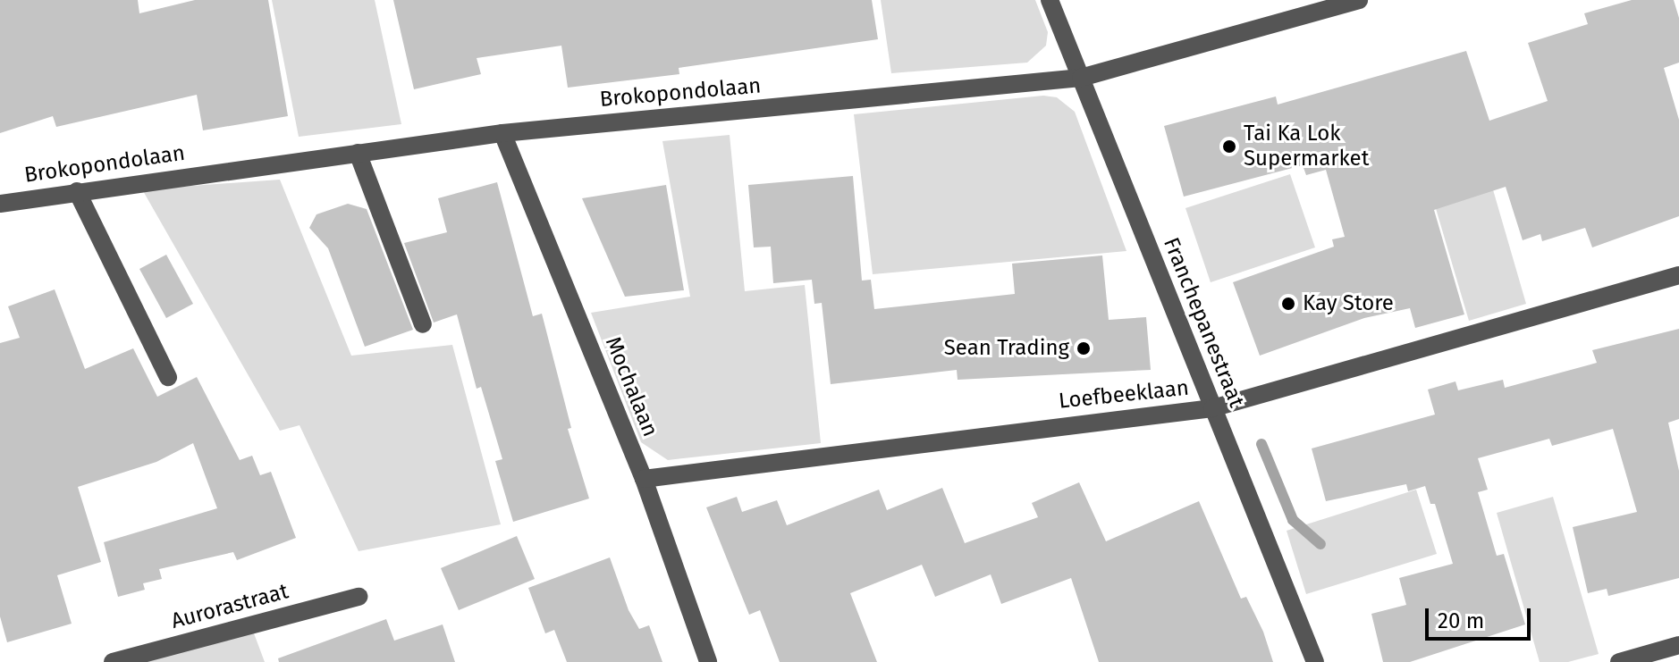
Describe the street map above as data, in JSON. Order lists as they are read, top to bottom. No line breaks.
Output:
{"streets":{"street":["Brokopondolaan","Franchepanestraat","Mochalaan","Loefbeeklaan","Aurorastraat"]},"crossings":[["Brokopondolaan","Franchepanestraat"],["Brokopondolaan","Mochalaan"],["Franchepanestraat","Loefbeeklaan"],["Mochalaan","Loefbeeklaan"]],"places":["Tai Ka Lok Supermarket","Kay Store","Sean Trading"],"scale_bar":"20 m"}
